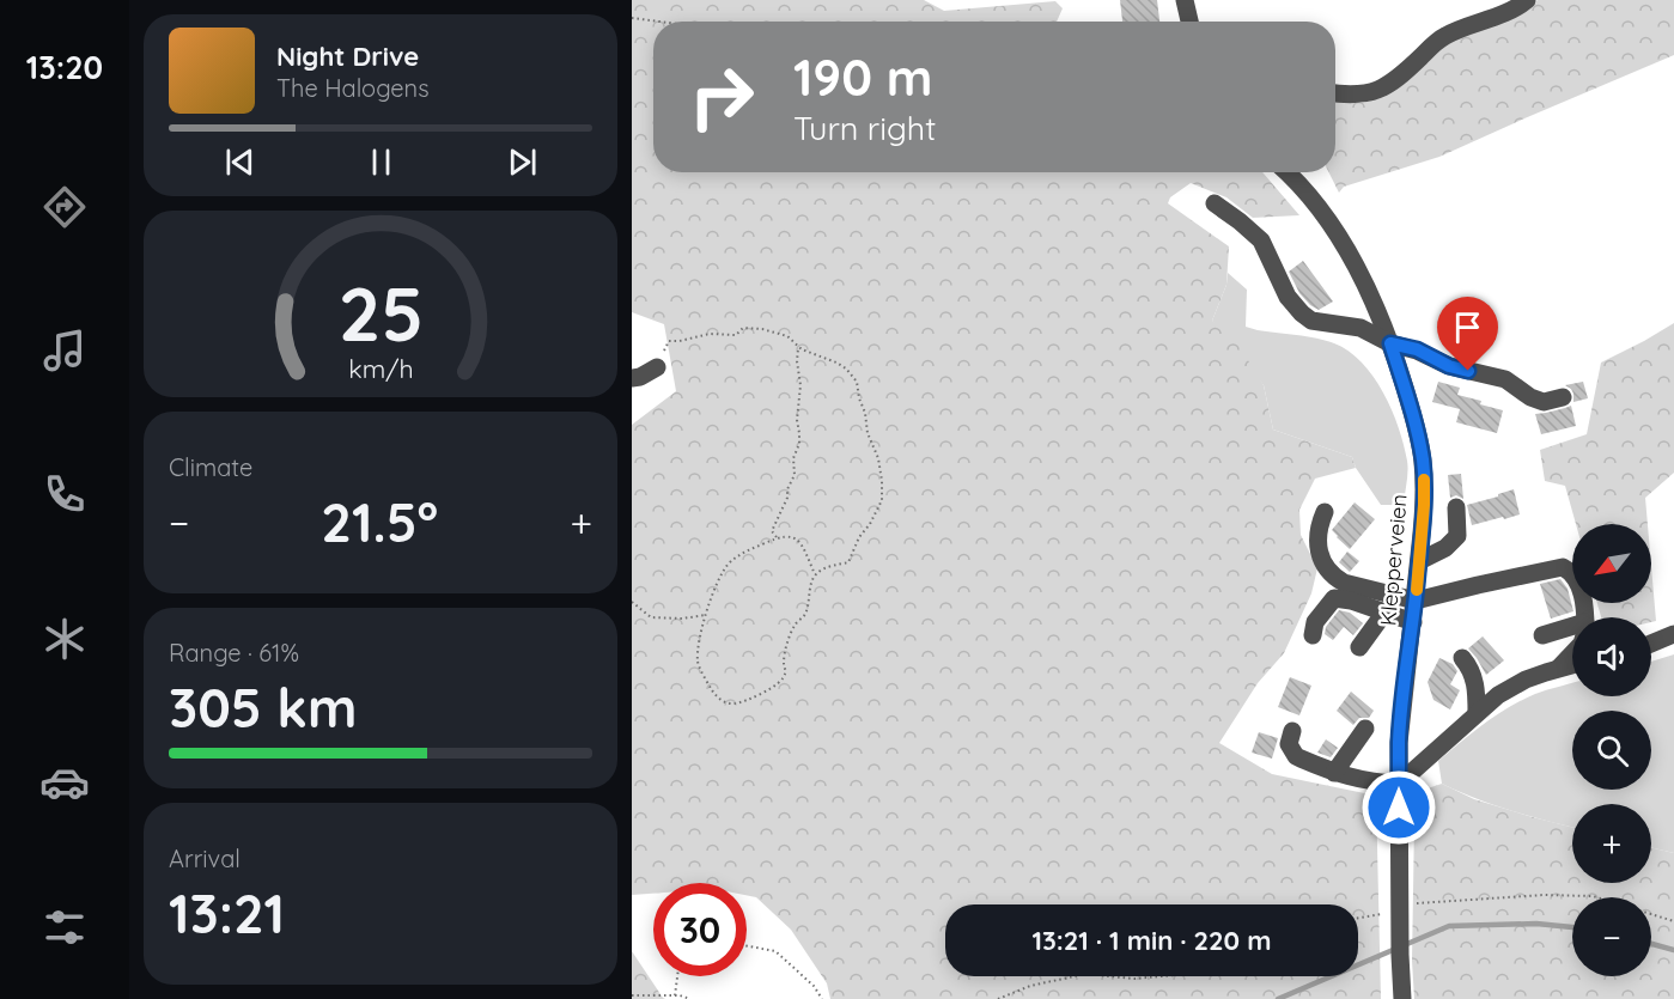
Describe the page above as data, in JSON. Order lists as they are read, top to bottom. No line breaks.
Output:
{"streets":{"street":["Klepperveien"]},"north":"bottom left","page":{"tabs":"13:20","turn":["190 m","Turn right"],"song":["Night Drive","The Halogens"],"tile":["Climate",["Range · 61%","305 km"],["Arrival","13:21"]],"heat":["−","21.5°","+"],"map_buttons":["+","−"],"limit":"30","trip":"13:21 · 1 min · 220 m","gauge":["25","km/h"]}}
